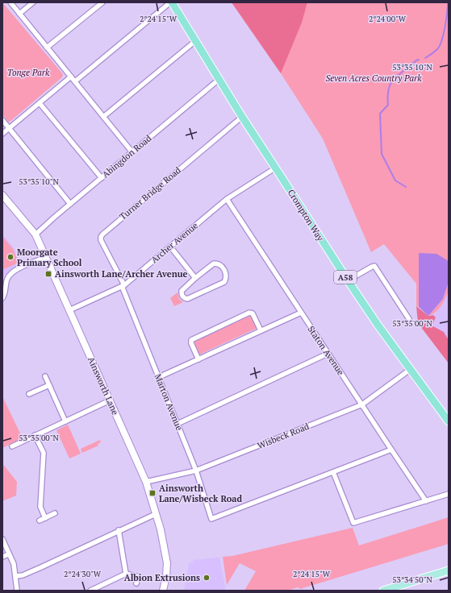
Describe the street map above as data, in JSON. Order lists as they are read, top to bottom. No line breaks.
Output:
{"streets":{"highway":["Crompton Way","A58"],"main road":["Ainsworth Lane"],"street":["Abingdon Road","Turner Bridge Road","Archer Avenue","Staton Avenue","Marton Avenue","Wisbeck Road"]},"crossings":[["Abingdon Road","Crompton Way"],["Abingdon Road","Ainsworth Lane"],["Turner Bridge Road","Crompton Way"],["Turner Bridge Road","Archer Avenue"],["Turner Bridge Road","Marton Avenue"],["Crompton Way","Archer Avenue"],["Crompton Way","Wisbeck Road"],["Archer Avenue","Staton Avenue"],["Archer Avenue","Ainsworth Lane"],["Archer Avenue","Marton Avenue"],["Staton Avenue","Wisbeck Road"],["Ainsworth Lane","Wisbeck Road"],["Marton Avenue","Wisbeck Road"]],"parks":["Tonge Park","Seven Acres Country Park"],"places":{"other":["Moorgate Primary School","Albion Extrusions"],"transit":["Ainsworth Lane/Archer Avenue","Ainsworth Lane/Wisbeck Road"]},"coordinates":["2°24'15\"W","2°24'00\"W","53°35'10\"N","53°35'00\"N","2°24'30\"W","53°34'50\"N"]}
